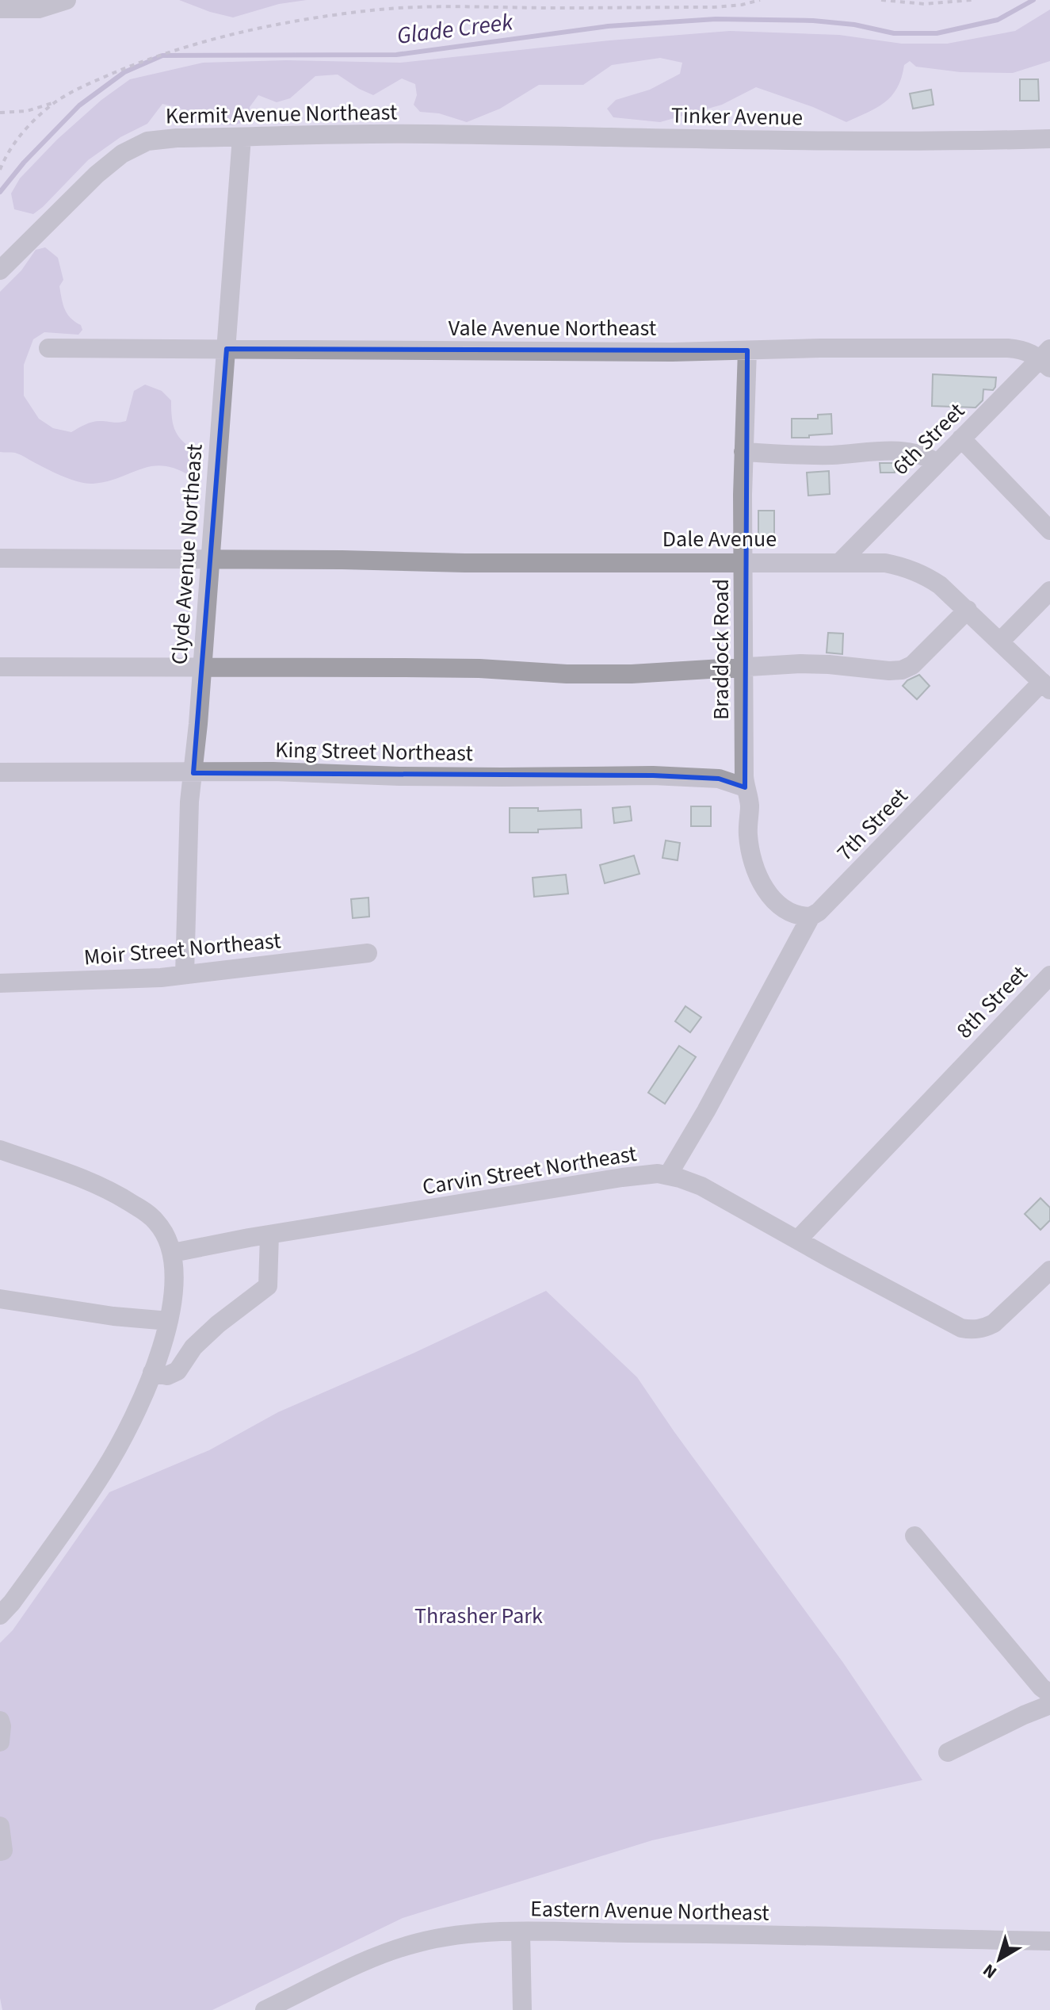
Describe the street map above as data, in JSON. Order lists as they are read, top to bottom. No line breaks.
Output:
{"streets":{"street":["Kermit Avenue Northeast","Tinker Avenue","Vale Avenue Northeast","6th Street","Dale Avenue","Clyde Avenue Northeast","Braddock Road","King Street Northeast","7th Street","Moir Street Northeast","8th Street","Carvin Street Northeast","Eastern Avenue Northeast"]},"crossings":[["Kermit Avenue Northeast","Tinker Avenue"],["Kermit Avenue Northeast","Clyde Avenue Northeast"],["Vale Avenue Northeast","6th Street"],["Vale Avenue Northeast","Clyde Avenue Northeast"],["Vale Avenue Northeast","Braddock Road"],["6th Street","Dale Avenue"],["Dale Avenue","Clyde Avenue Northeast"],["Dale Avenue","Braddock Road"],["Dale Avenue","7th Street"],["Clyde Avenue Northeast","King Street Northeast"],["Clyde Avenue Northeast","Moir Street Northeast"],["Braddock Road","King Street Northeast"],["Braddock Road","7th Street"],["7th Street","Carvin Street Northeast"],["8th Street","Carvin Street Northeast"]],"water":["Glade Creek"],"parks":["Thrasher Park"],"north":"bottom left"}
